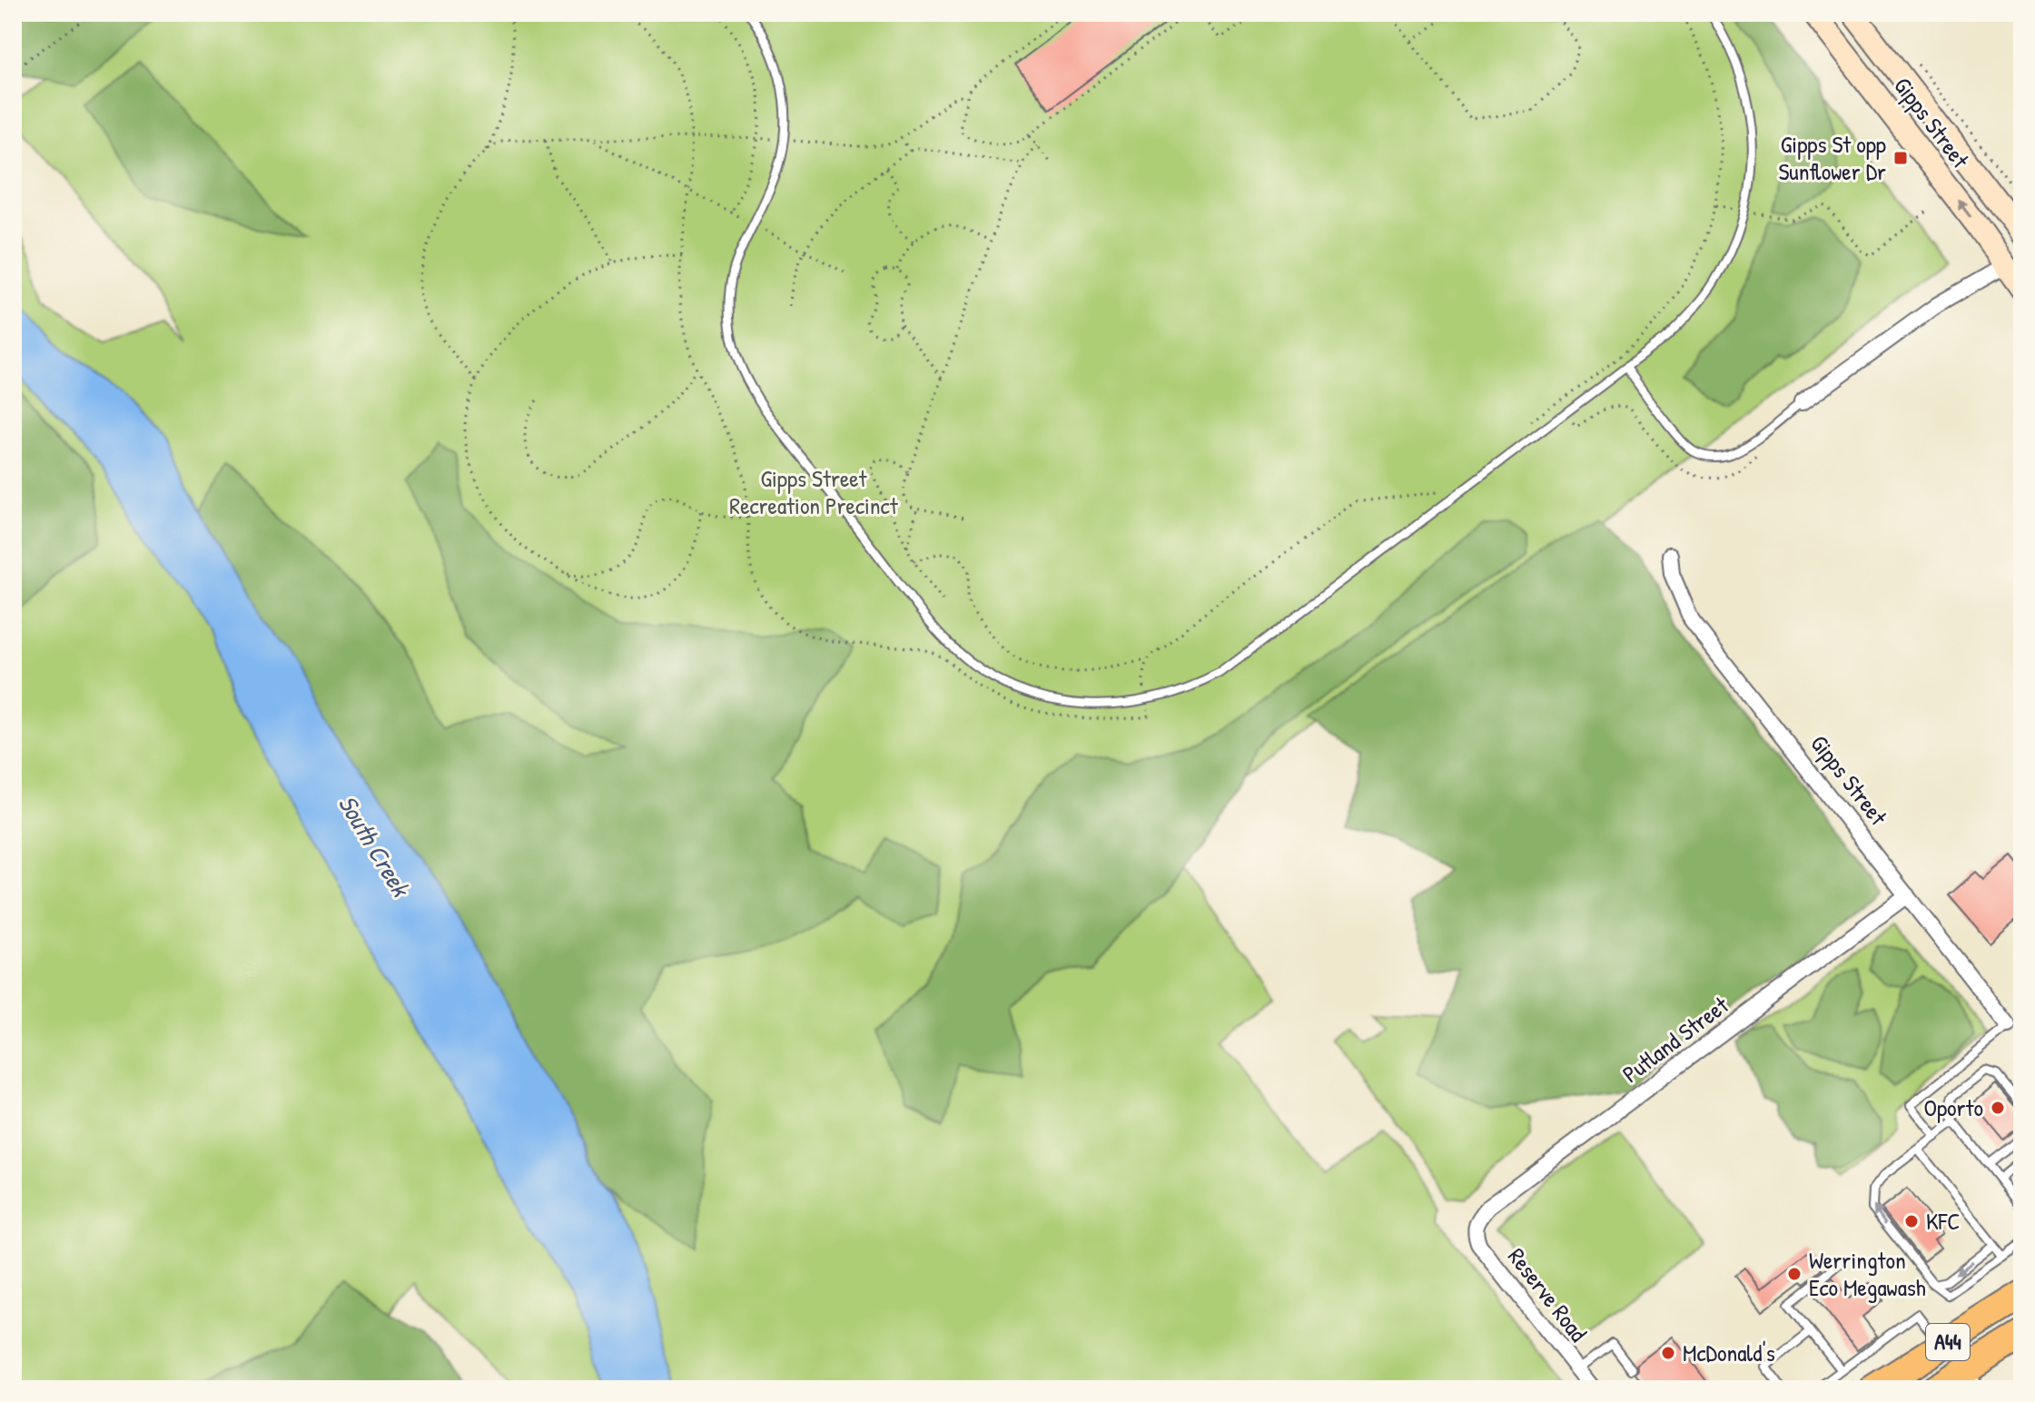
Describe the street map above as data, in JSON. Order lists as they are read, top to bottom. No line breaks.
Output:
{"streets":{"highway":["A44"],"main road":["Gipps Street"],"street":["Putland Street","Reserve Road"]},"crossings":[["Gipps Street","Putland Street"],["Putland Street","Reserve Road"]],"water":["South Creek"],"parks":["Gipps Street Recreation Precinct"],"places":{"transit":["Gipps St opp Sunflower Dr"],"other":["Oporto","KFC","Werrington Eco Megawash","McDonald's"]}}
